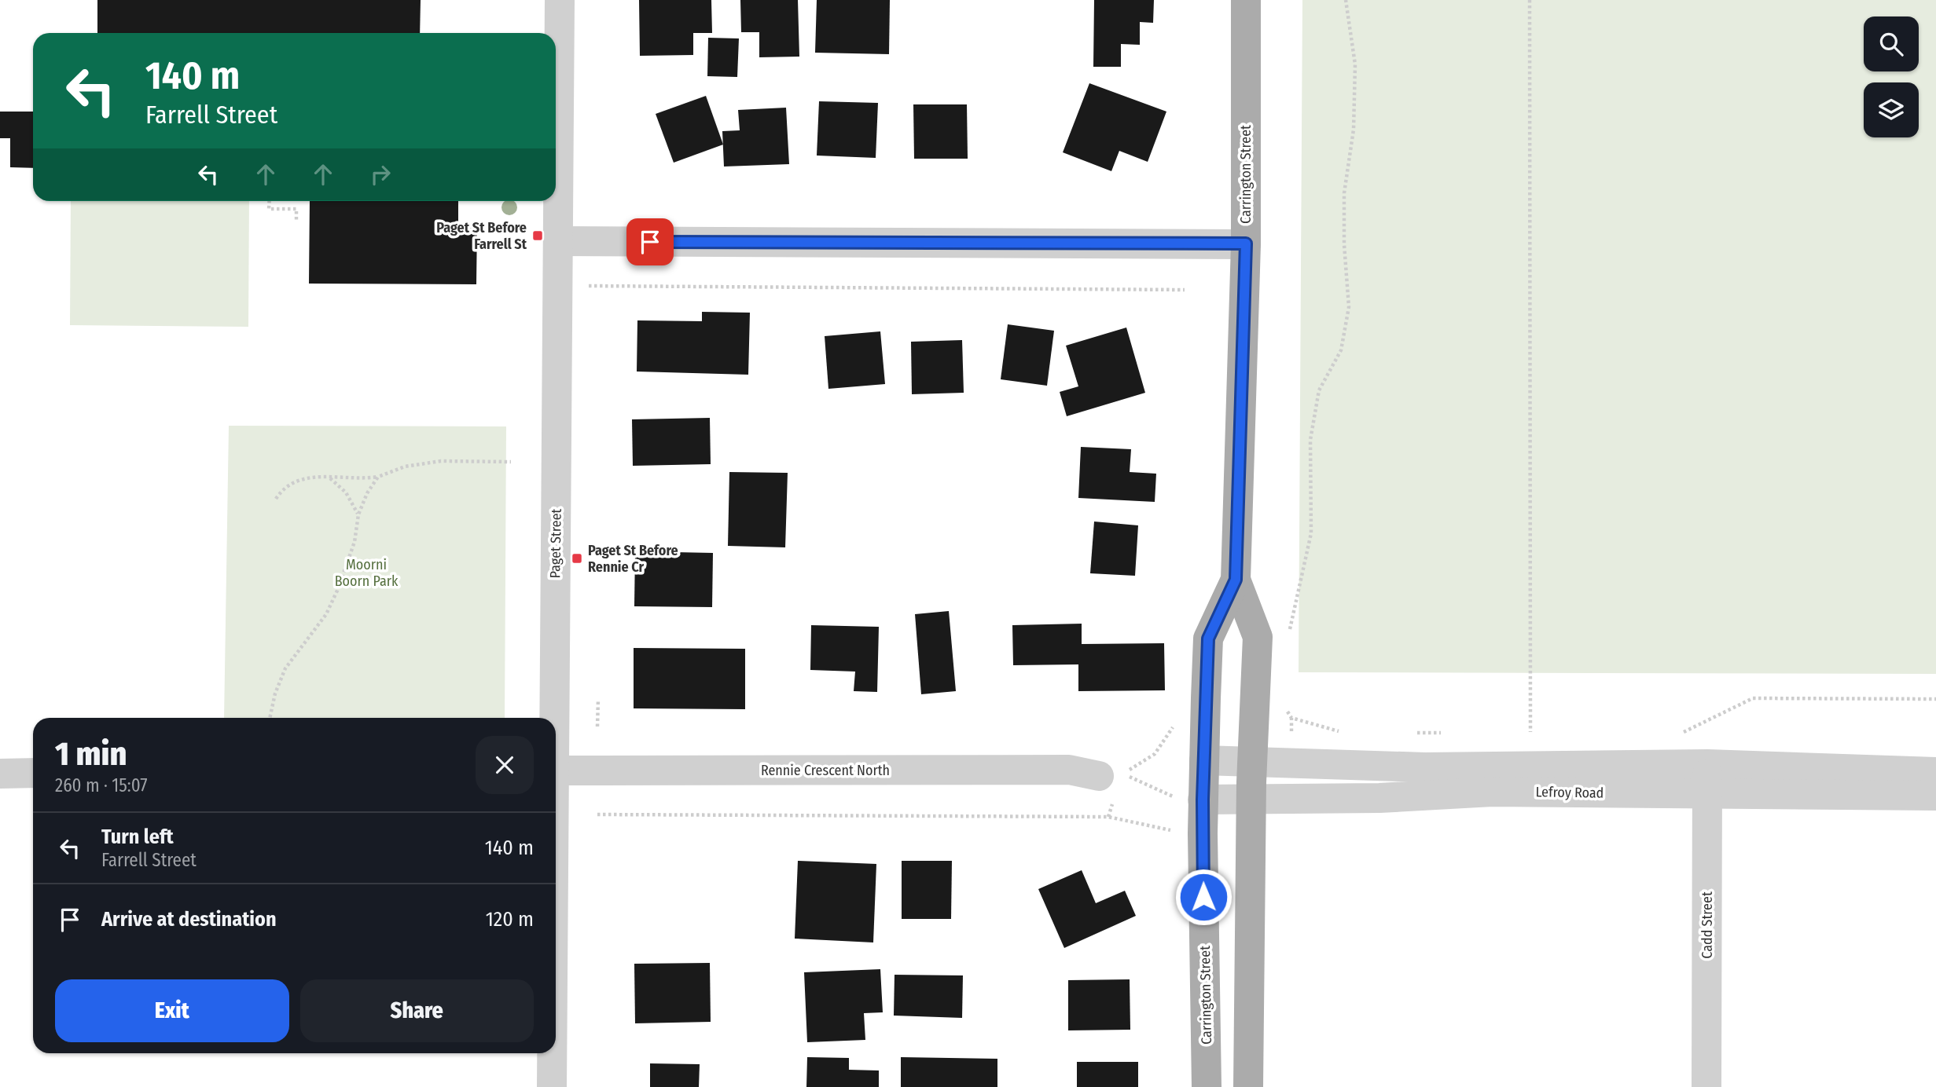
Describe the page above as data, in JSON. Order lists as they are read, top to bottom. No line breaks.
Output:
{"streets":{"main road":["Carrington Street"],"street":["Paget Street","Rennie Crescent North","Lefroy Road","Cadd Street"]},"crossings":[["Carrington Street","Lefroy Road"],["Lefroy Road","Cadd Street"]],"parks":["Moorni Boorn Park"],"places":{"transit":["Paget St Before Farrell St","Paget St Before Rennie Cr"]},"page":{"turn":["140 m","Farrell Street"],"heading":["1 min","260 m · 15:07"],"list":[{"name":"Turn left","note":"Farrell Street","value":"140 m"},{"name":"Arrive at destination","value":"120 m"}],"buttons":["Exit","Share"]}}
